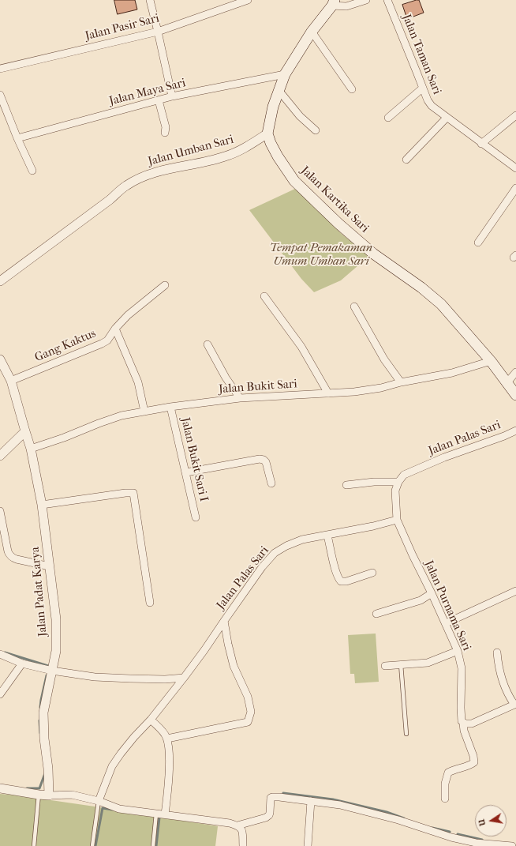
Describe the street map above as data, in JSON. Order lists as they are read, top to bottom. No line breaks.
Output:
{"streets":{"main road":["Jalan Kartika Sari"],"street":["Jalan Pasir Sari","Jalan Taman Sari","Jalan Maya Sari","Jalan Umban Sari","Gang Kaktus","Jalan Bukit Sari","Jalan Palas Sari","Jalan Bukit Sari I","Jalan Padat Karya","Jalan Purnama Sari"]},"crossings":[["Jalan Umban Sari","Jalan Kartika Sari"],["Jalan Kartika Sari","Jalan Bukit Sari"],["Jalan Bukit Sari","Jalan Bukit Sari I"],["Jalan Bukit Sari","Jalan Padat Karya"],["Jalan Palas Sari","Jalan Purnama Sari"]],"parks":["Tempat Pemakaman Umum Umban Sari"],"north":"left"}
